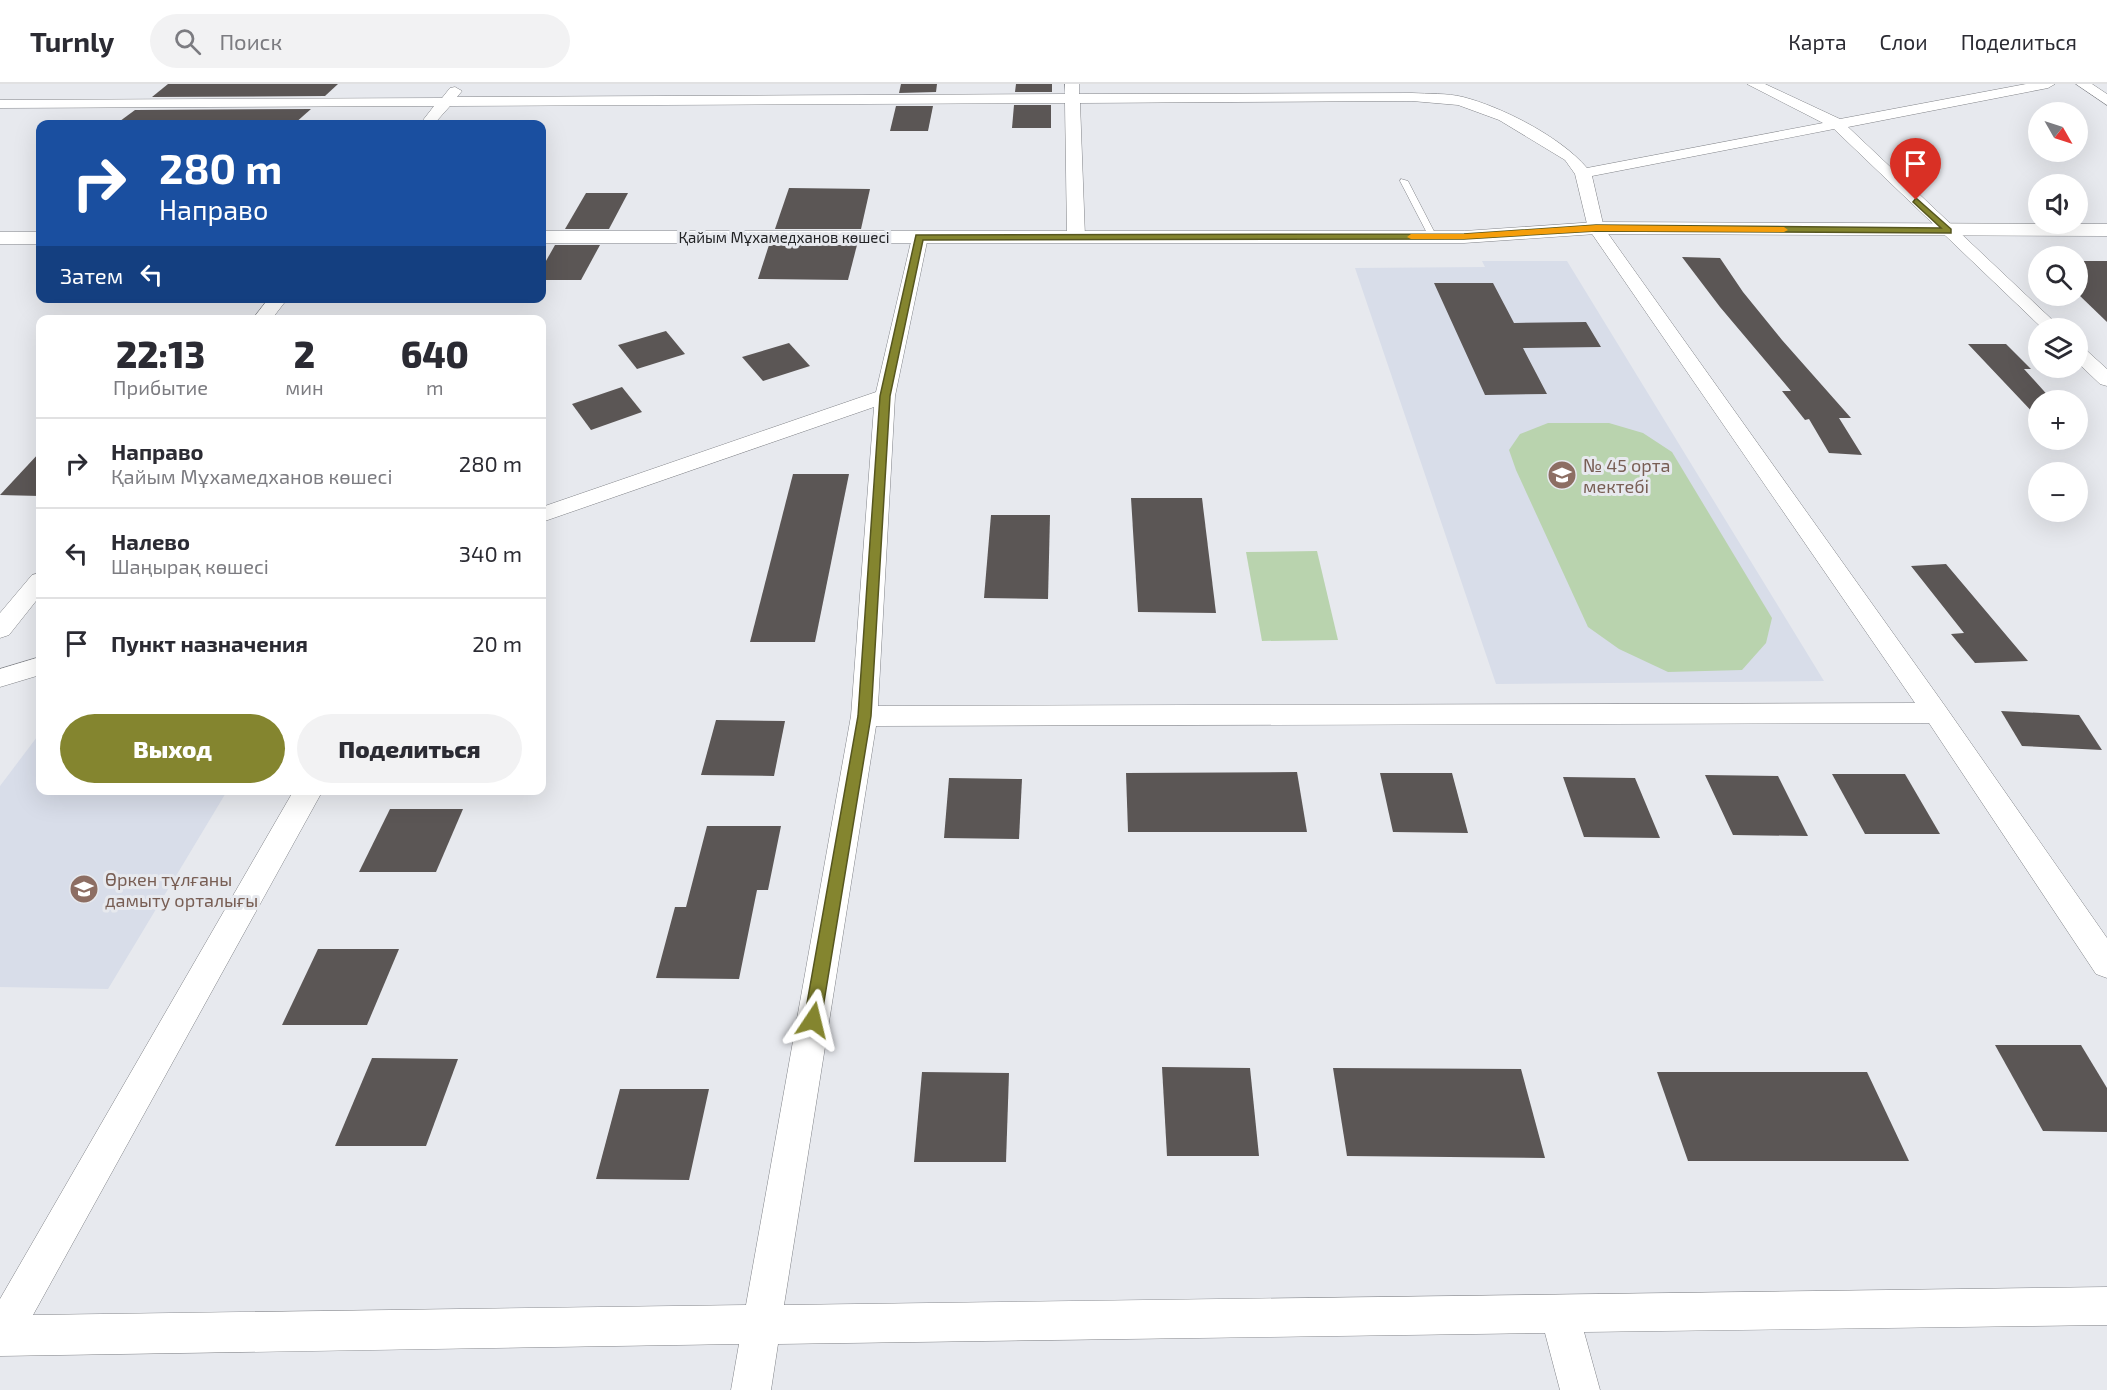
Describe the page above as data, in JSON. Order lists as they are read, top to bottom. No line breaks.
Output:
{"streets":{"street":["Қайым Мұхамедханов көшесі"]},"places":{"school or university":["№ 45 орта мектебі","Өркен тұлғаны дамыту орталығы"]},"north":"bottom right","page":{"header":"Turnly","search":"Поиск","nav":["Карта","Слои","Поделиться"],"map_buttons":["+","−"],"turn":["280 m","Направо"],"then":"Затем","eta":["22:13","Прибытие","2","мин","640","m"],"list":[{"name":"Направо","note":"Қайым Мұхамедханов көшесі","value":"280 m"},{"name":"Налево","note":"Шаңырақ көшесі","value":"340 m"},{"name":"Пункт назначения","value":"20 m"}],"buttons":["Выход","Поделиться"]}}
